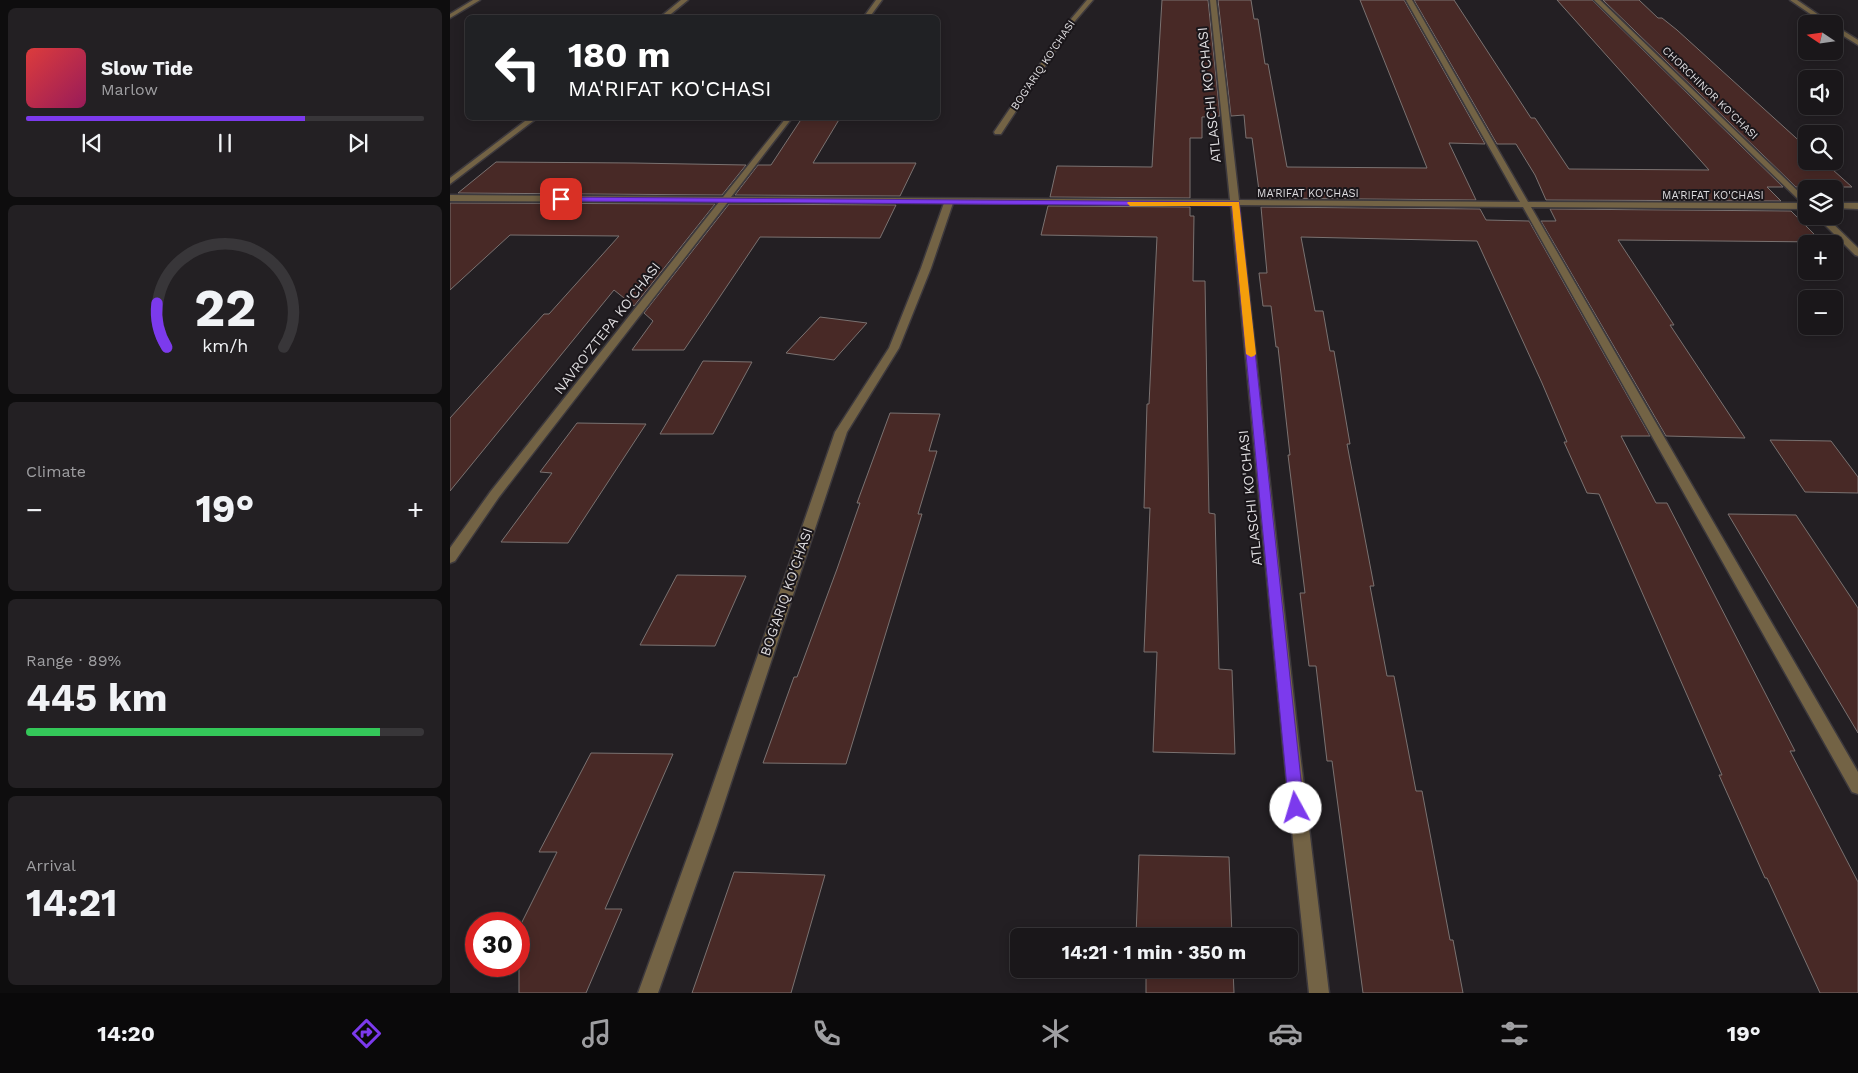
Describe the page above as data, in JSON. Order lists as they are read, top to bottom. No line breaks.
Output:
{"streets":{"street":["BOG'ARIQ KO'CHASI","CHORCHINOR KO'CHASI","ATLASCHI KO'CHASI","MA'RIFAT KO'CHASI","NAVRO'ZTEPA KO'CHASI"]},"crossings":[["BOG'ARIQ KO'CHASI","MA'RIFAT KO'CHASI"],["ATLASCHI KO'CHASI","MA'RIFAT KO'CHASI"],["MA'RIFAT KO'CHASI","NAVRO'ZTEPA KO'CHASI"]],"north":"left","page":{"map_buttons":["+","−"],"turn":["180 m","MA'RIFAT KO'CHASI"],"song":["Slow Tide","Marlow"],"tile":["Climate",["Range · 89%","445 km"],["Arrival","14:21"]],"heat":["−","19°","+"],"limit":"30","trip":"14:21 · 1 min · 350 m","tabs":["14:20","19°"],"gauge":["22","km/h"]}}
